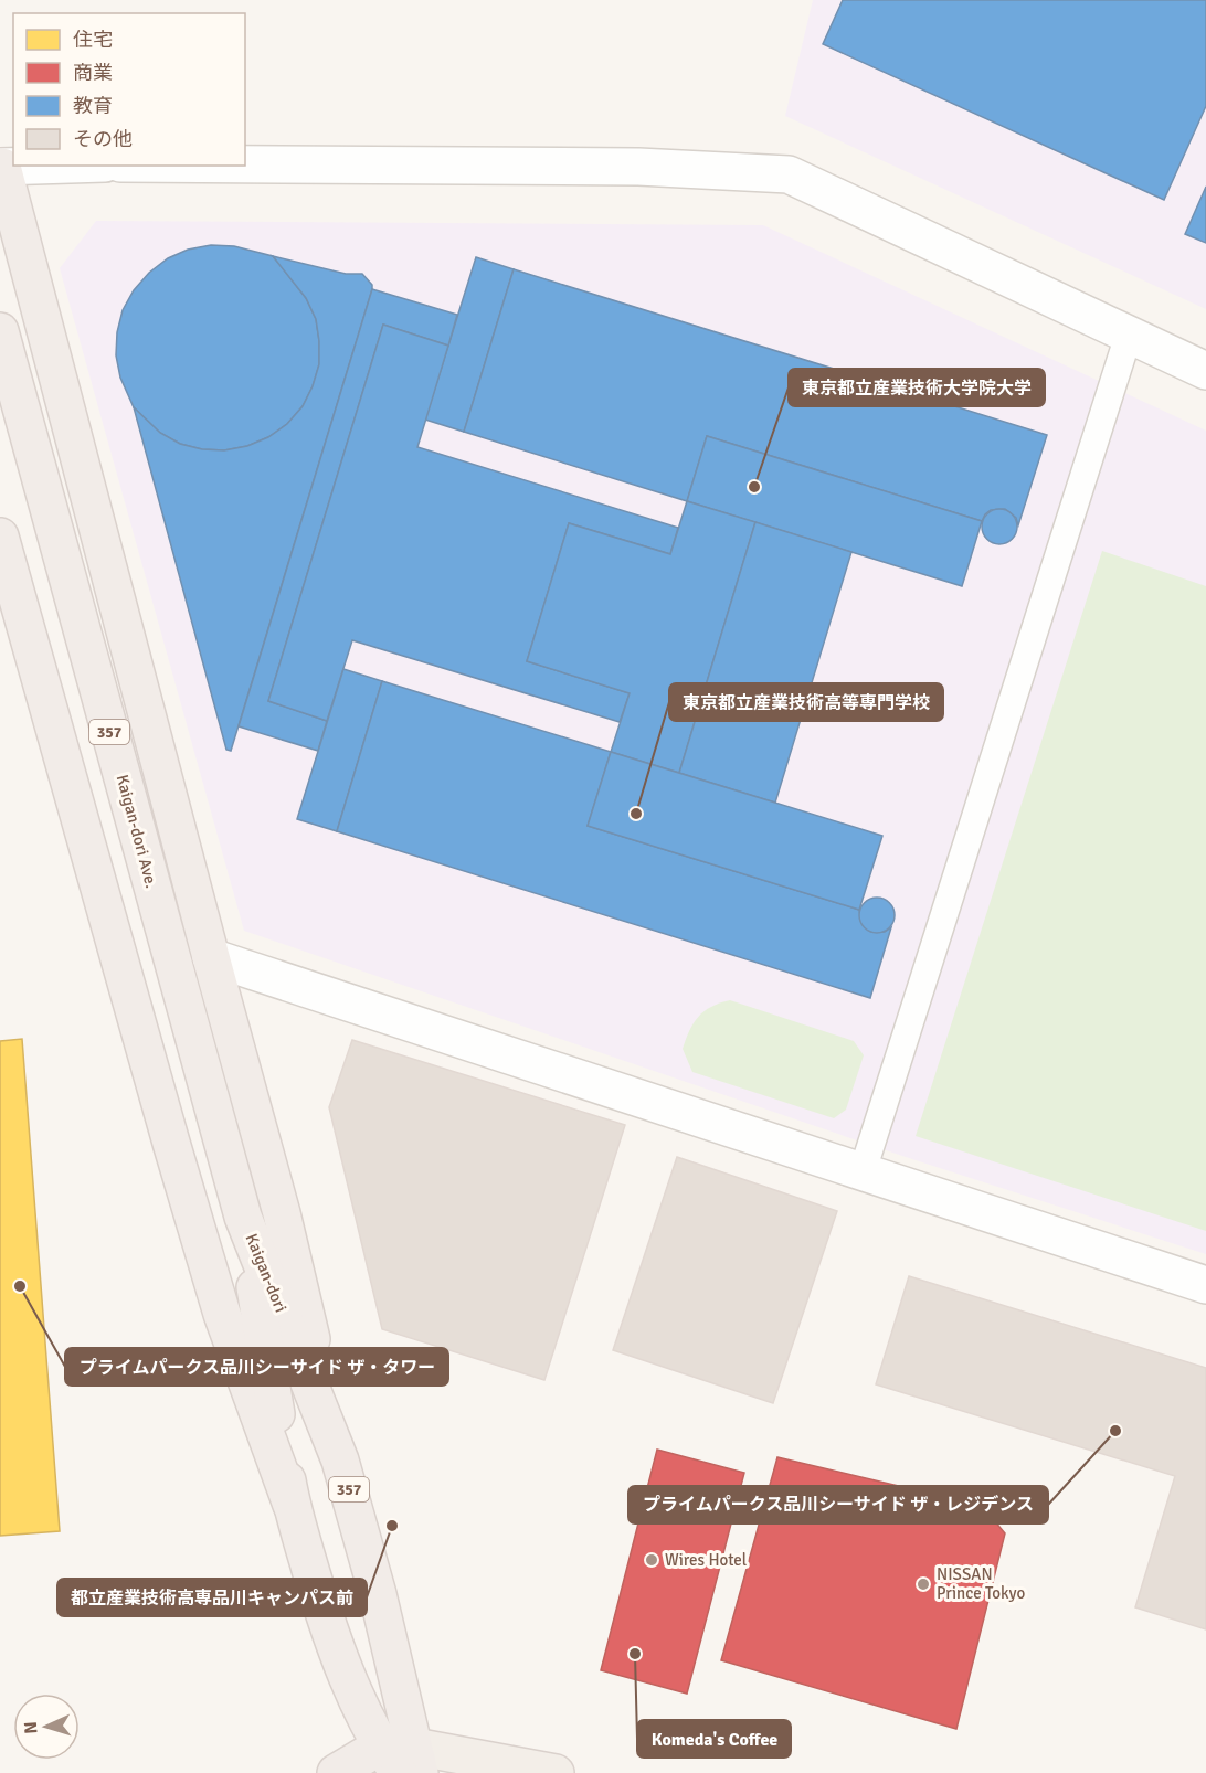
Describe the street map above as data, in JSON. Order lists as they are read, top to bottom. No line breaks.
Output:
{"streets":{"highway":["357","Kaigan-dori Ave.","Kaigan-dori"]},"crossings":[["Kaigan-dori Ave.","Kaigan-dori"]],"places":["東京都立産業技術大学院大学","東京都立産業技術高等専門学校","プライムパークス品川シーサイド ザ・タワー","プライムパークス品川シーサイド ザ・レジデンス","都立産業技術高専品川キャンパス前","Wires Hotel","NISSAN Prince Tokyo","Komeda's Coffee"],"legend":["住宅","商業","教育","その他"],"north":"left"}
